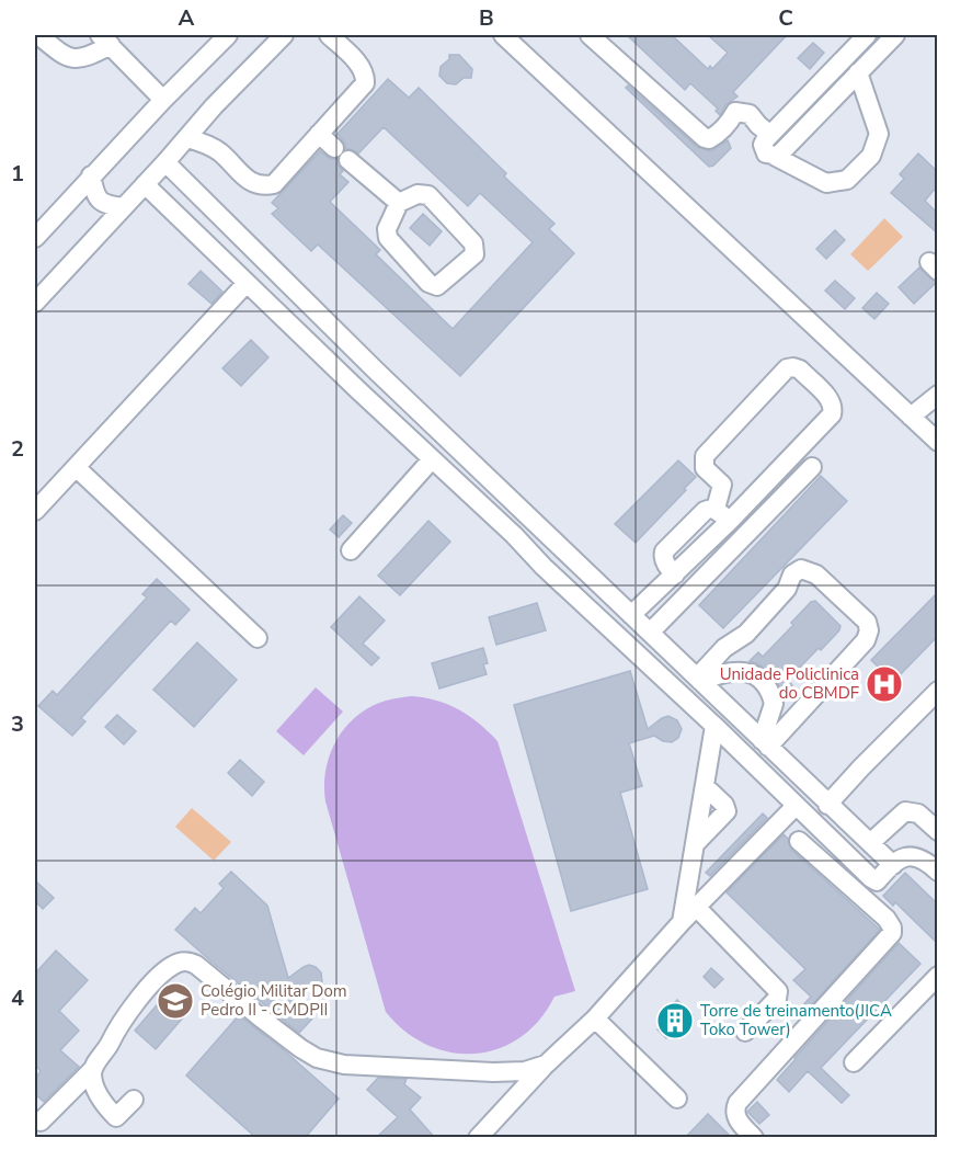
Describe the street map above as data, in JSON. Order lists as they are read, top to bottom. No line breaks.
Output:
{"places":{"hospital":["Unidade Policlinica do CBMDF"],"school or university":["Colégio Militar Dom Pedro II - CMDPII"],"building":["Torre de treinamento(JICA Toko Tower)"]},"grid":{"columns":["A","B","C"],"rows":["1","2","3","4"]}}
